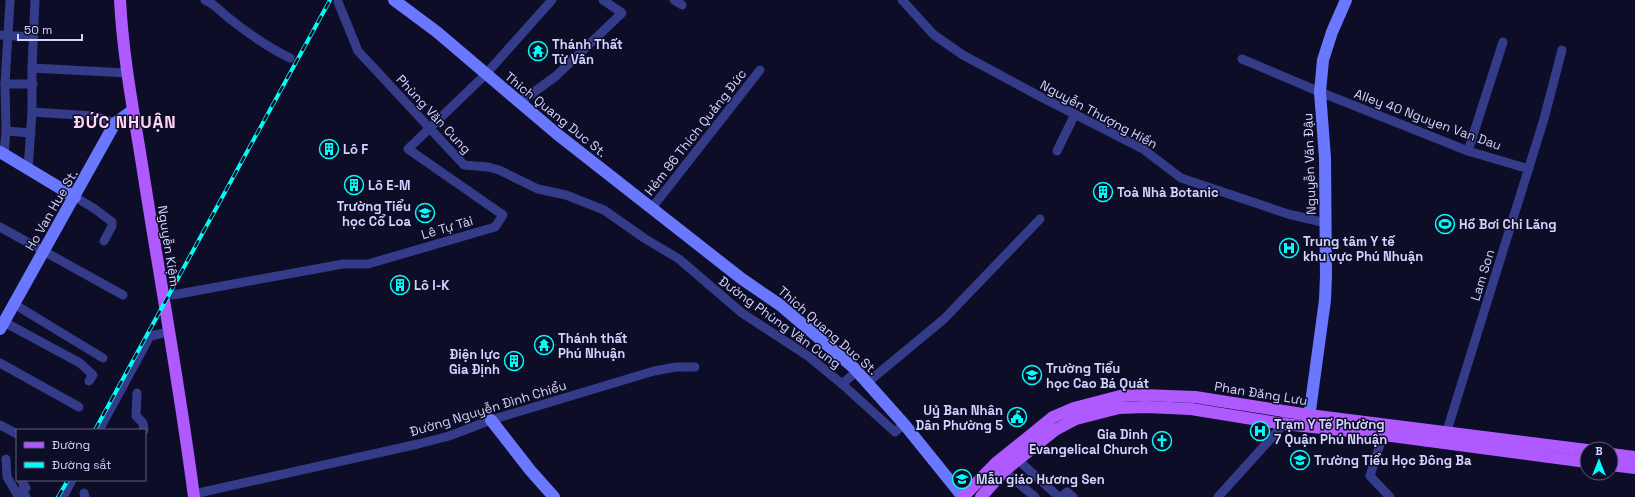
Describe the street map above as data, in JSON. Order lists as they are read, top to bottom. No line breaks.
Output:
{"streets":{"main road":["Nguyễn Kiệm","Phan Đăng Lưu"],"street":["Phùng Văn Cung","Thich Quang Duc St.","Nguyễn Thượng Hiền","Alley 40 Nguyen Van Dau","Hẻm 86 Thích Quảng Đức","Nguyễn Văn Đậu","Ho Van Hue St.","Lê Tự Tài","Lam Son","Đường Phùng Văn Cung","Đường Nguyễn Đình Chiểu"]},"crossings":[["Phùng Văn Cung","Lê Tự Tài"],["Phùng Văn Cung","Đường Phùng Văn Cung"],["Thich Quang Duc St.","Hẻm 86 Thích Quảng Đức"],["Thich Quang Duc St.","Lê Tự Tài"],["Thich Quang Duc St.","Đường Phùng Văn Cung"],["Thich Quang Duc St.","Phan Đăng Lưu"],["Nguyễn Thượng Hiền","Nguyễn Văn Đậu"],["Alley 40 Nguyen Van Dau","Nguyễn Văn Đậu"],["Alley 40 Nguyen Van Dau","Lam Son"],["Nguyễn Văn Đậu","Phan Đăng Lưu"],["Ho Van Hue St.","Nguyễn Kiệm"],["Nguyễn Kiệm","Đường Nguyễn Đình Chiểu"],["Lam Son","Phan Đăng Lưu"]],"districts":["ĐỨC NHUẬN"],"places":{"temple":["Thánh Thất Từ Vân","Thánh thất Phú Nhuận"],"building":["Lô F","Lô E-M","Toà Nhà Botanic","Lô I-K","Điện lực Gia Định"],"school or university":["Trường Tiểu học Cổ Loa","Trường Tiểu học Cao Bá Quát","Trường Tiểu Học Đông Ba","Mẫu giáo Hương Sen"],"sports":["Hồ Bơi Chi Lăng"],"hospital":["Trung tâm Y tế khu vực Phú Nhuận","Trạm Y Tế Phường 7 Quận Phú Nhuận"],"public building":["Uỷ Ban Nhân Dân Phường 5"],"church":["Gia Dinh Evangelical Church"]},"legend":["Đường","Đường sắt"],"scale_bar":"50 m","north":"top"}
